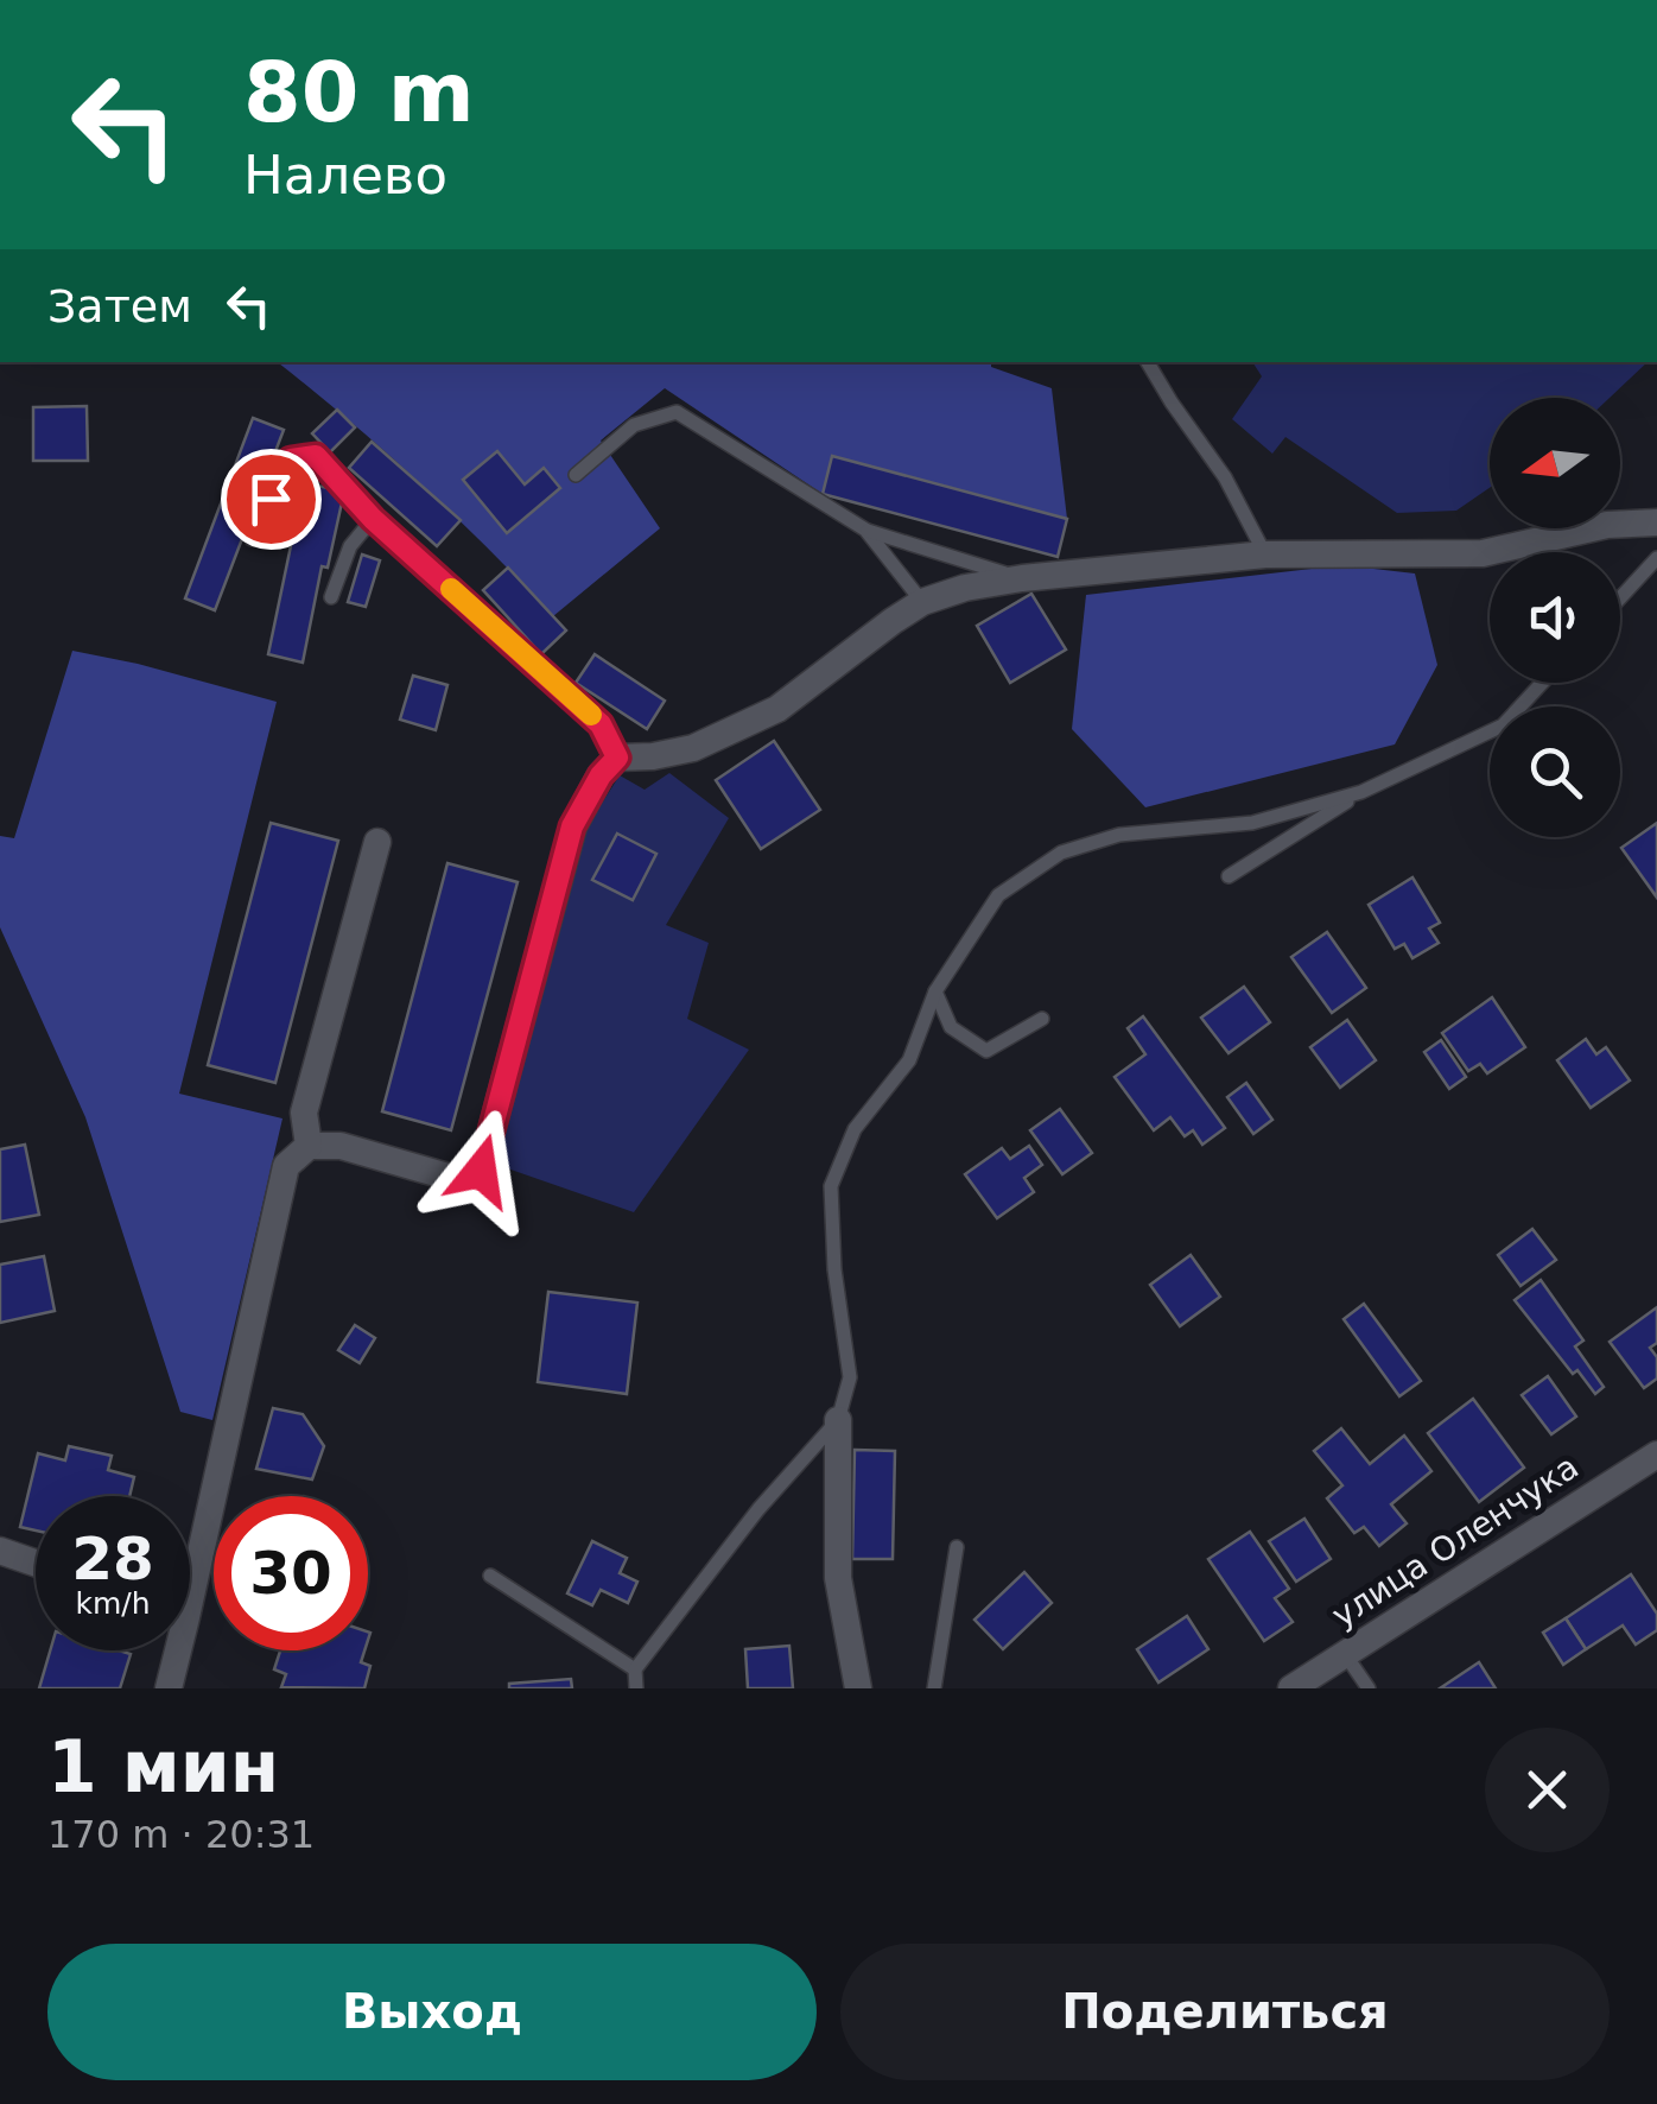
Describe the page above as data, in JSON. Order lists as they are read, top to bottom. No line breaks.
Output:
{"streets":{"street":["улица Оленчука"]},"north":"left","page":{"turn":["80 m","Налево"],"then":"Затем","speed":"28 km/h","limit":"30","heading":["1 мин","170 m · 20:31"],"buttons":["Выход","Поделиться"]}}
